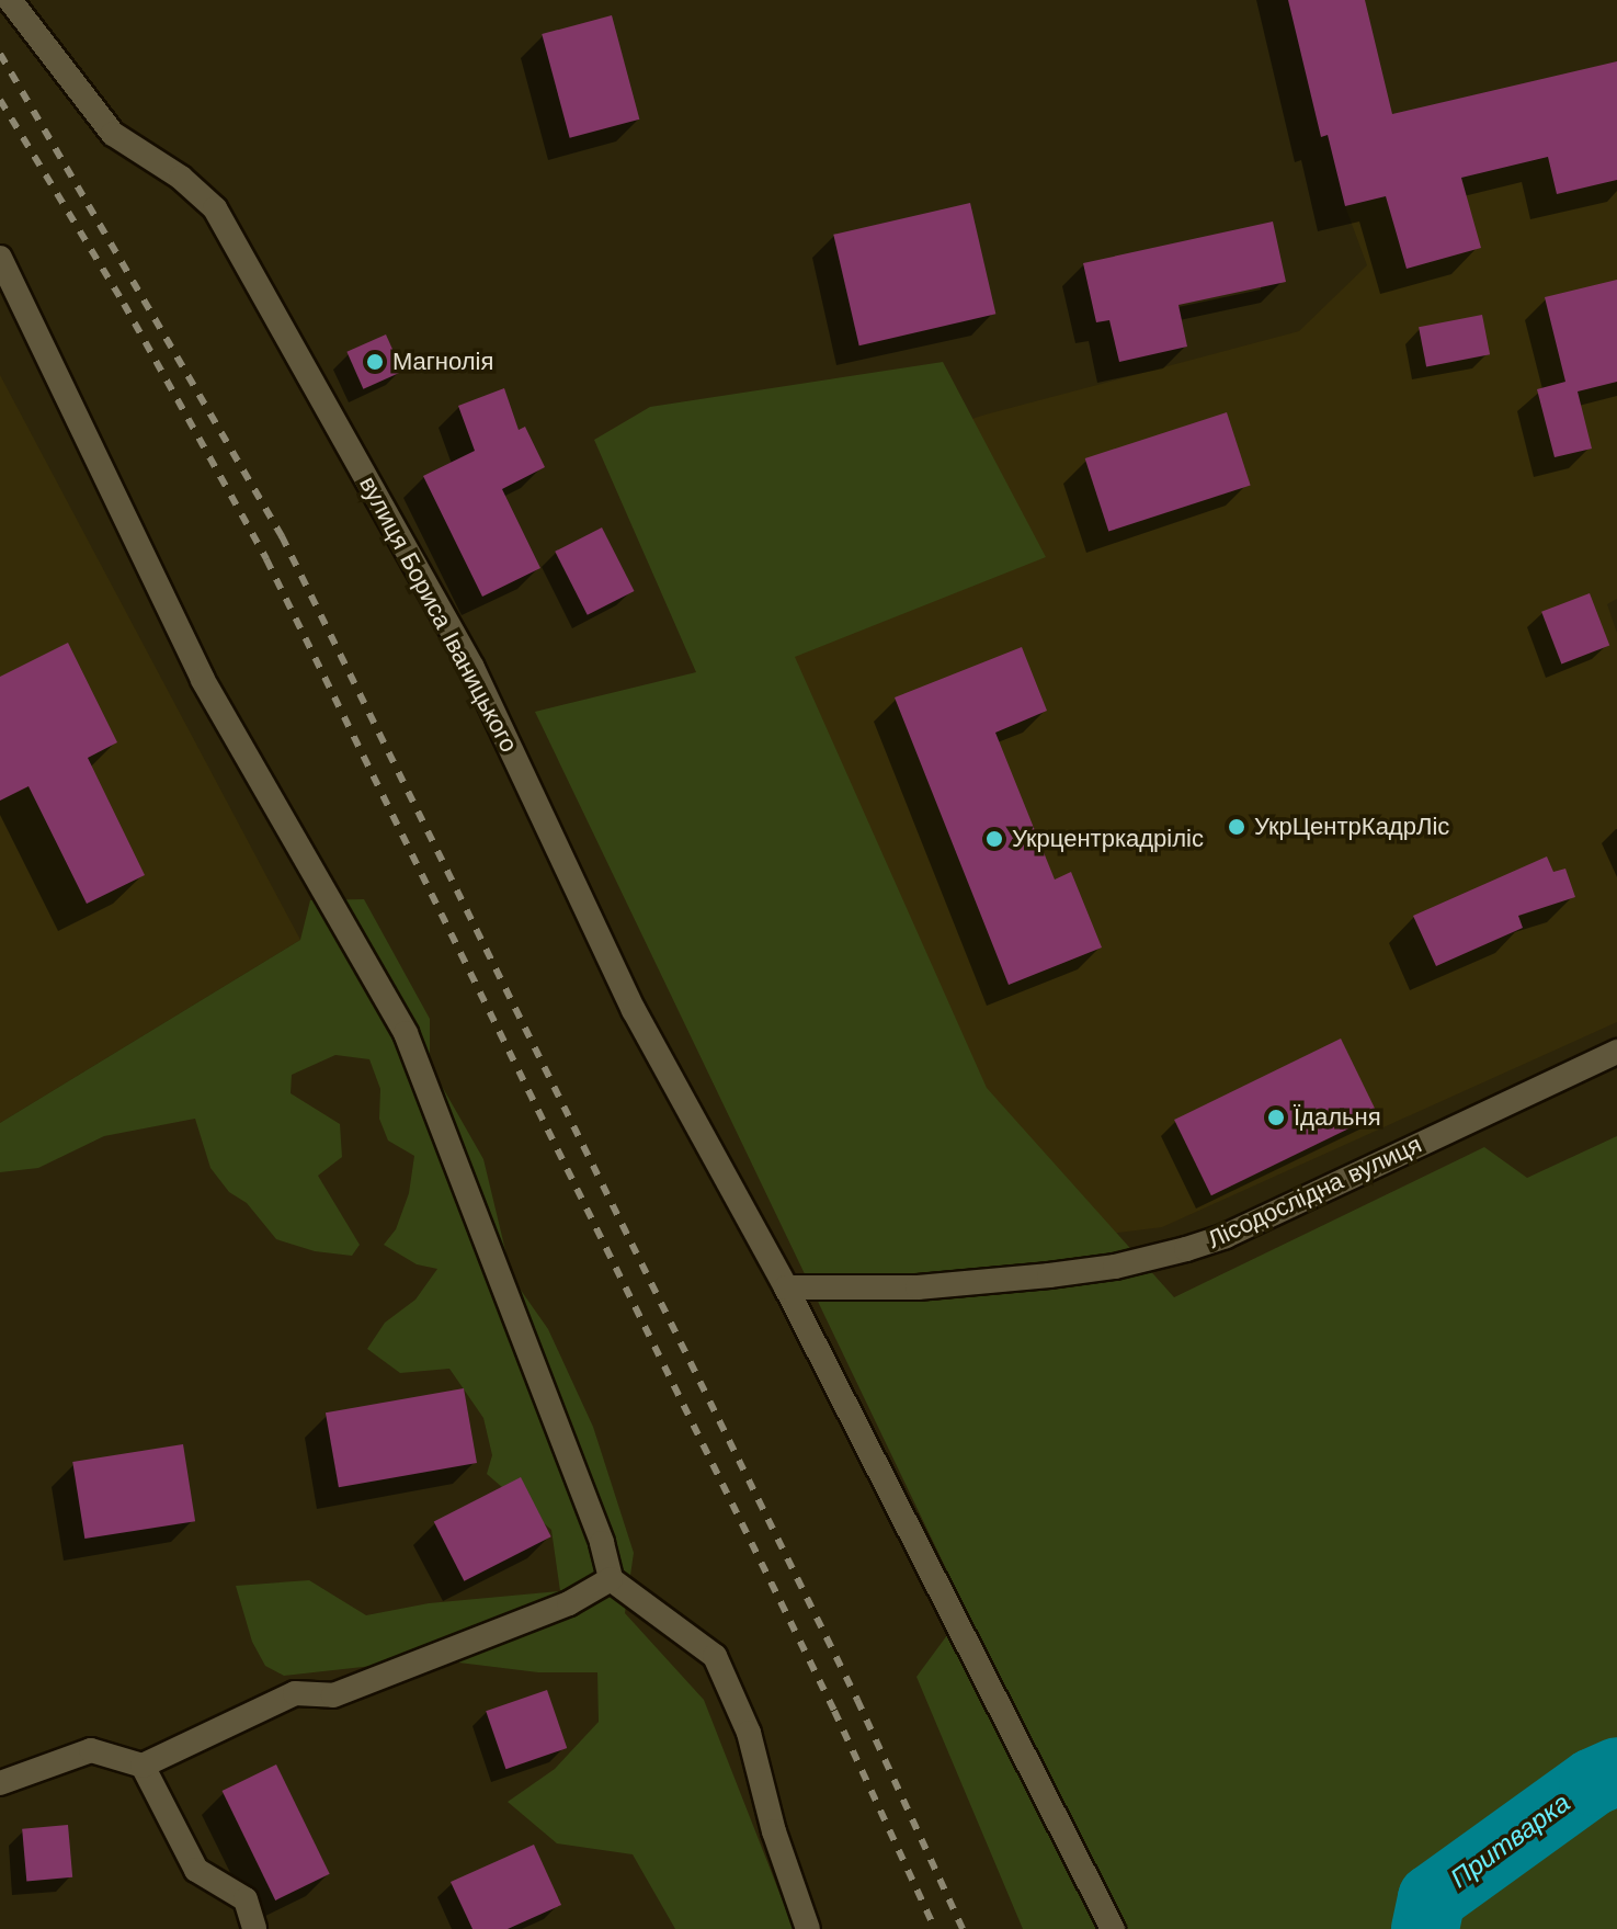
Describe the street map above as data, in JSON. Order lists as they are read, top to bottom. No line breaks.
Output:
{"streets":{"street":["вулиця Бориса Іваницького","Лісодослідна вулиця"]},"crossings":[["вулиця Бориса Іваницького","Лісодослідна вулиця"]],"water":["Притварка"],"places":["Магнолія","УкрЦентрКадрЛіс","Укрцентркадріліс","Їдальня"]}
